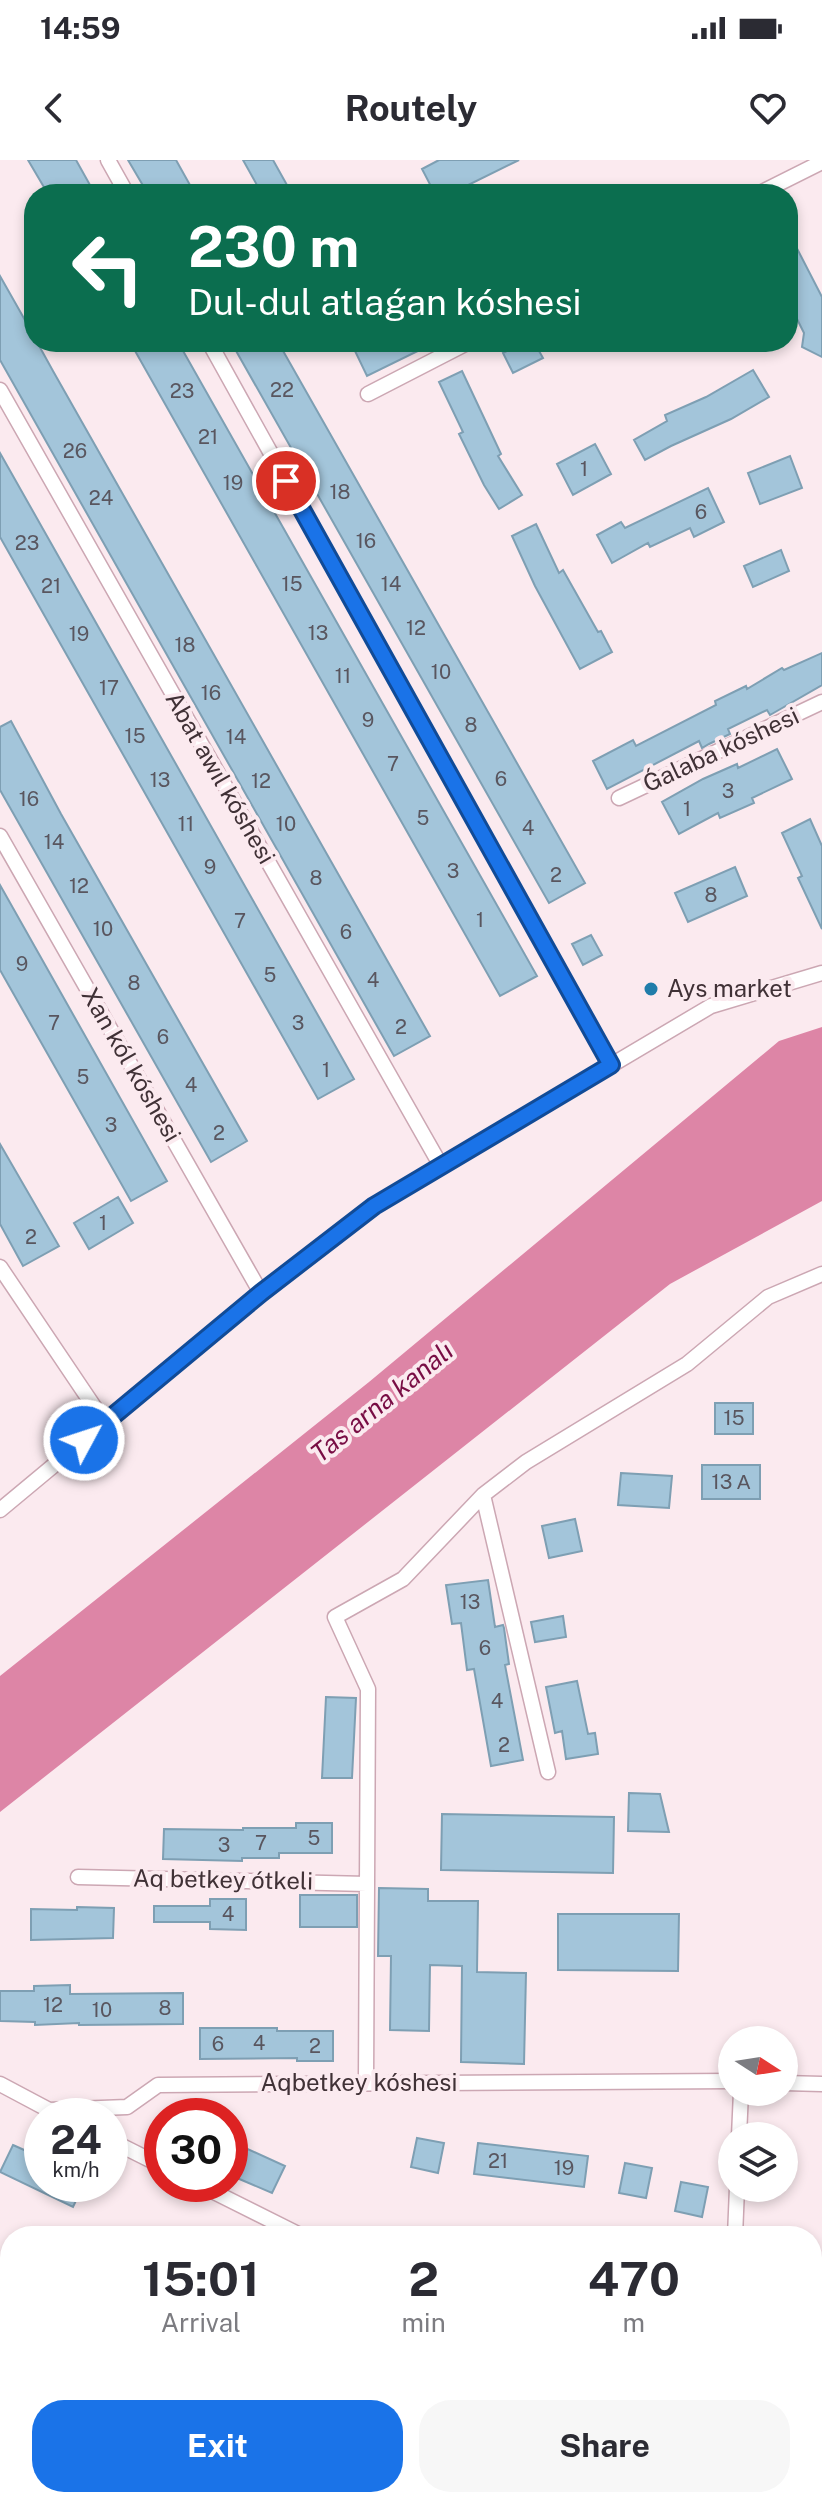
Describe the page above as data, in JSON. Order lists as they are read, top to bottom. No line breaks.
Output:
{"streets":{"street":["Ǵalaba kóshesi","Abat awıl kóshesi","Xan kól kóshesi","Aq betkey ótkeli","Aqbetkey kóshesi"]},"water":["Tas arna kanalı"],"places":["Ays market"],"house_numbers":["22","23","21","26","1","19","18","24","6","16","23","15","14","21","12","13","19","18","10","11","17","16","9","8","15","14","7","6","13","12","3","16","1","5","11","10","4","14","9","3","2","8","12","8","1","7","10","6","9","5","4","8","7","3","2","6","1","5","4","3","2","1","2","15","13 А","13","6","4","2","5","7","3","4","12","8","10","4","6","2","21","19"],"north":"right","page":{"status":"14:59","header":"Routely","turn":["230 m","Dul-dul atlaǵan kóshesi"],"speed":"24 km/h","limit":"30","eta":["15:01","Arrival","2","min","470","m"],"buttons":["Exit","Share"]}}
